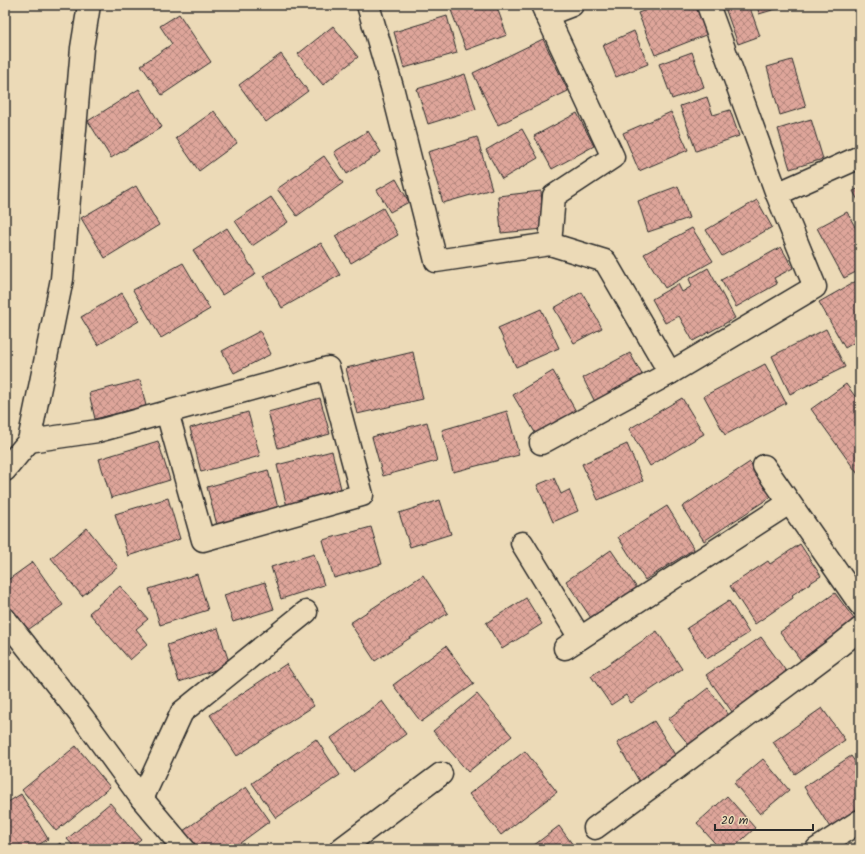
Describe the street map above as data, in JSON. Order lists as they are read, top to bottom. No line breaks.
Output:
{"scale_bar":"20 m"}
